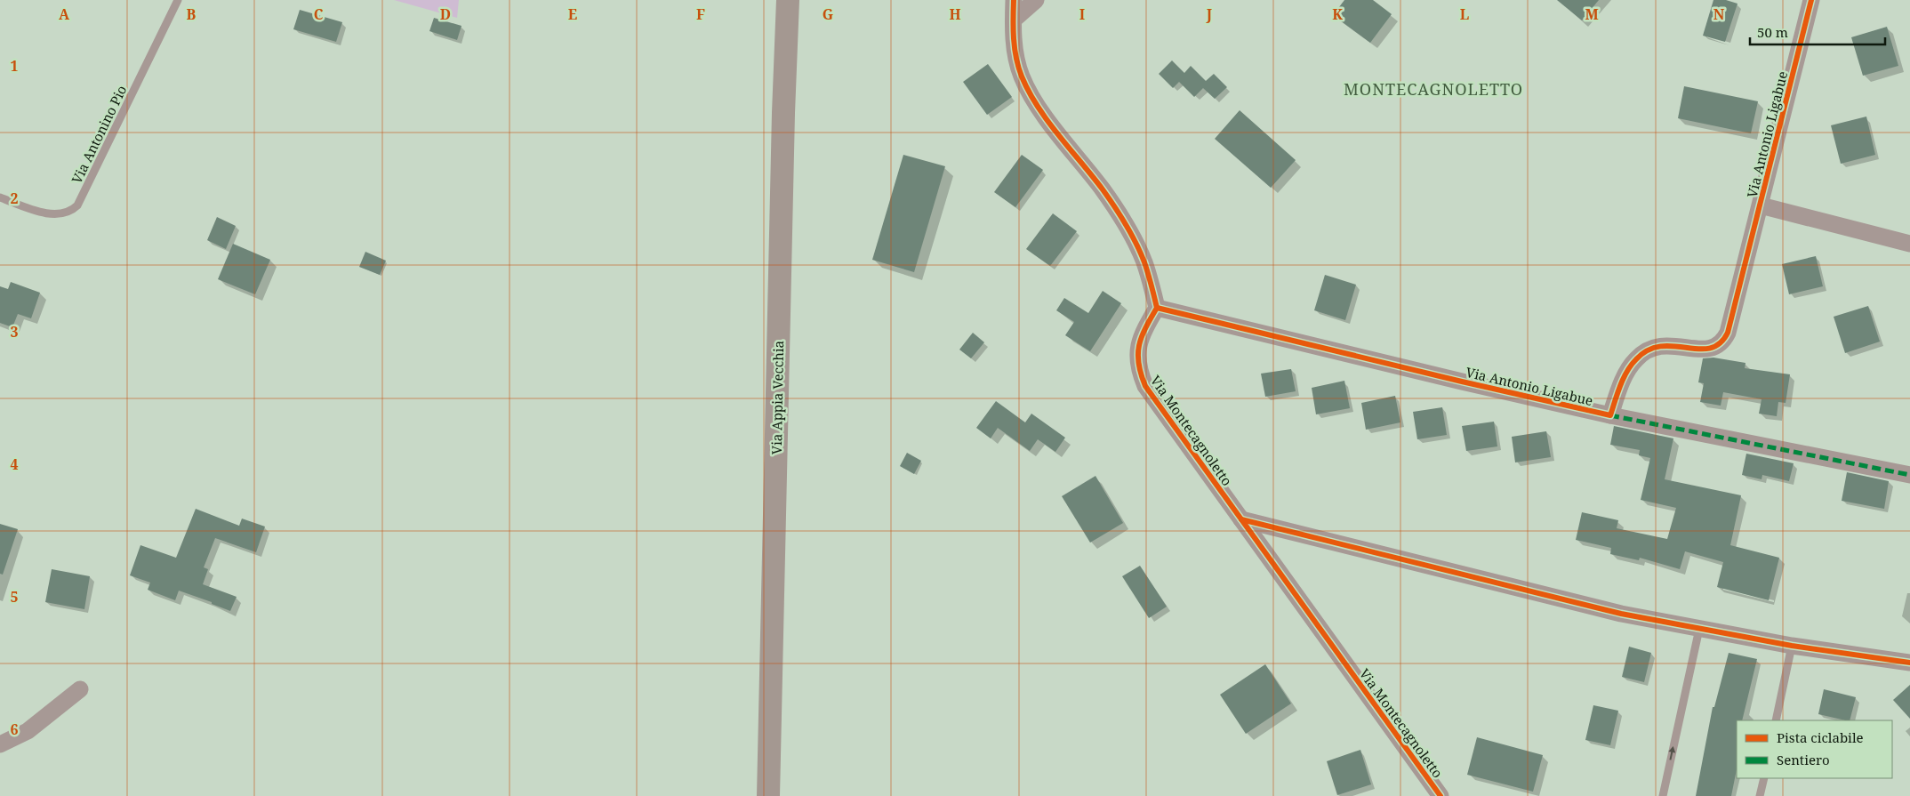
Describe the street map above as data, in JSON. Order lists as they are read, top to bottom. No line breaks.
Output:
{"streets":{"main road":["Via Appia Vecchia"],"street":["Via Antonio Ligabue","Via Montecagnoletto"],"lane":["Via Antonino Pio"]},"crossings":[["Via Antonio Ligabue","Via Montecagnoletto"]],"districts":["MONTECAGNOLETTO"],"legend":["Pista ciclabile","Sentiero"],"scale_bar":"50 m","grid":{"columns":["A","B","C","D","E","F","G","H","I","J","K","L","M","N"],"rows":["1","2","3","4","5","6"]}}
